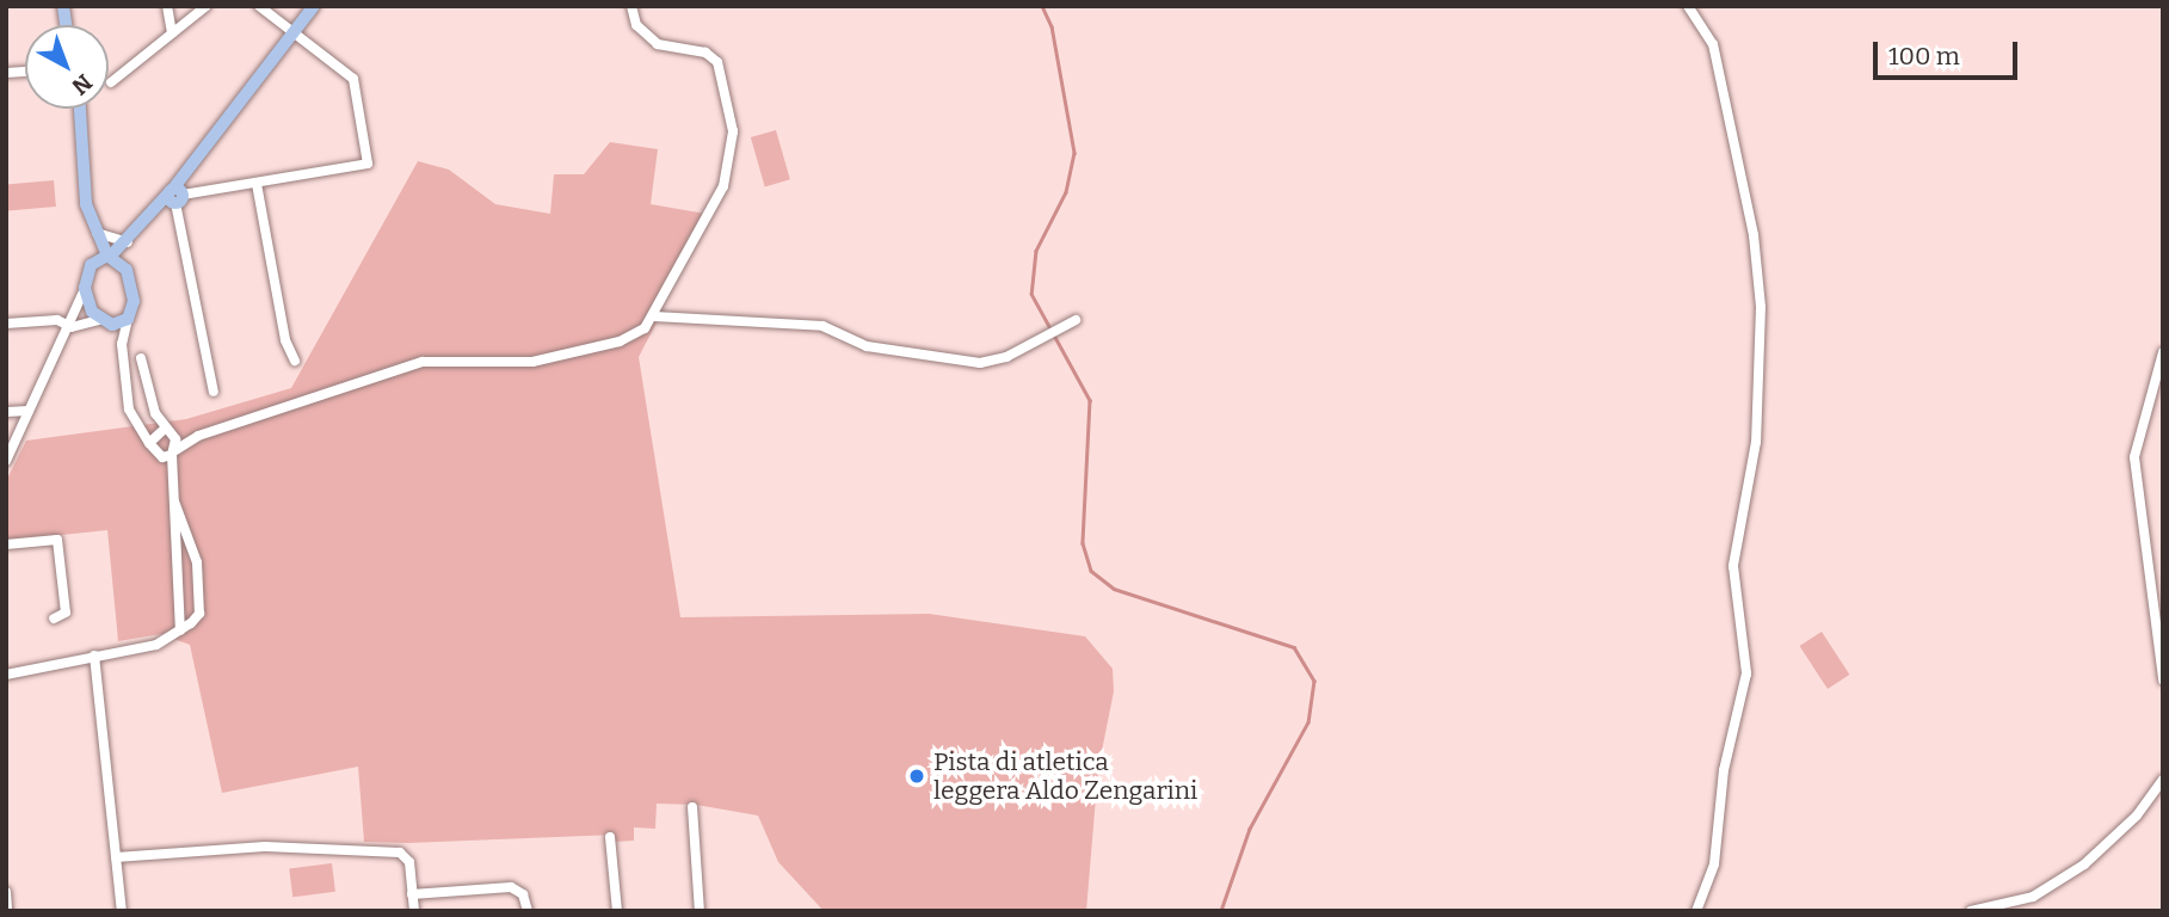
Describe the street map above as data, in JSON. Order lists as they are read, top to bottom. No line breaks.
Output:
{"places":["Pista di atletica leggera Aldo Zengarini"],"scale_bar":"100 m","north":"bottom right"}
